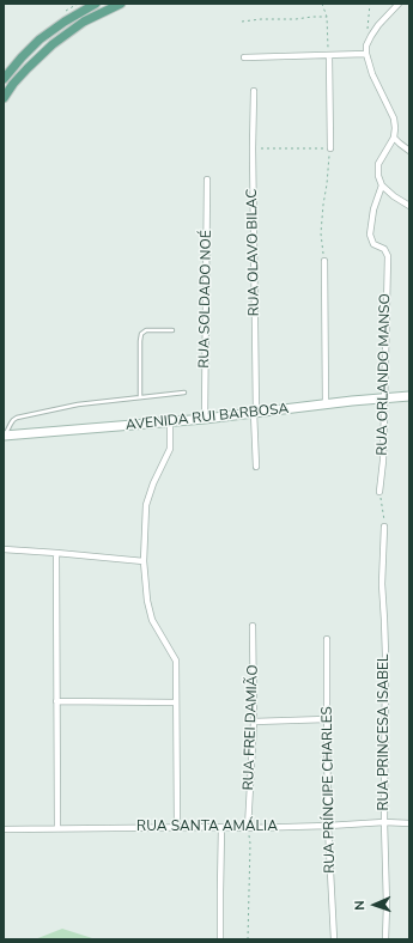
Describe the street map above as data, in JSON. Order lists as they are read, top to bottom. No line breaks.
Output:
{"streets":{"street":["RUA OLAVO BILAC","RUA SOLDADO NOÉ","RUA ORLANDO MANSO","AVENIDA RUI BARBOSA","RUA FREI DAMIÃO","RUA PRINCESA ISABEL","RUA PRÍNCIPE CHARLES","RUA SANTA AMÁLIA"]},"crossings":[["RUA OLAVO BILAC","AVENIDA RUI BARBOSA"],["RUA SOLDADO NOÉ","AVENIDA RUI BARBOSA"],["RUA ORLANDO MANSO","AVENIDA RUI BARBOSA"],["RUA FREI DAMIÃO","RUA SANTA AMÁLIA"],["RUA PRINCESA ISABEL","RUA SANTA AMÁLIA"],["RUA PRÍNCIPE CHARLES","RUA SANTA AMÁLIA"]],"north":"left"}
